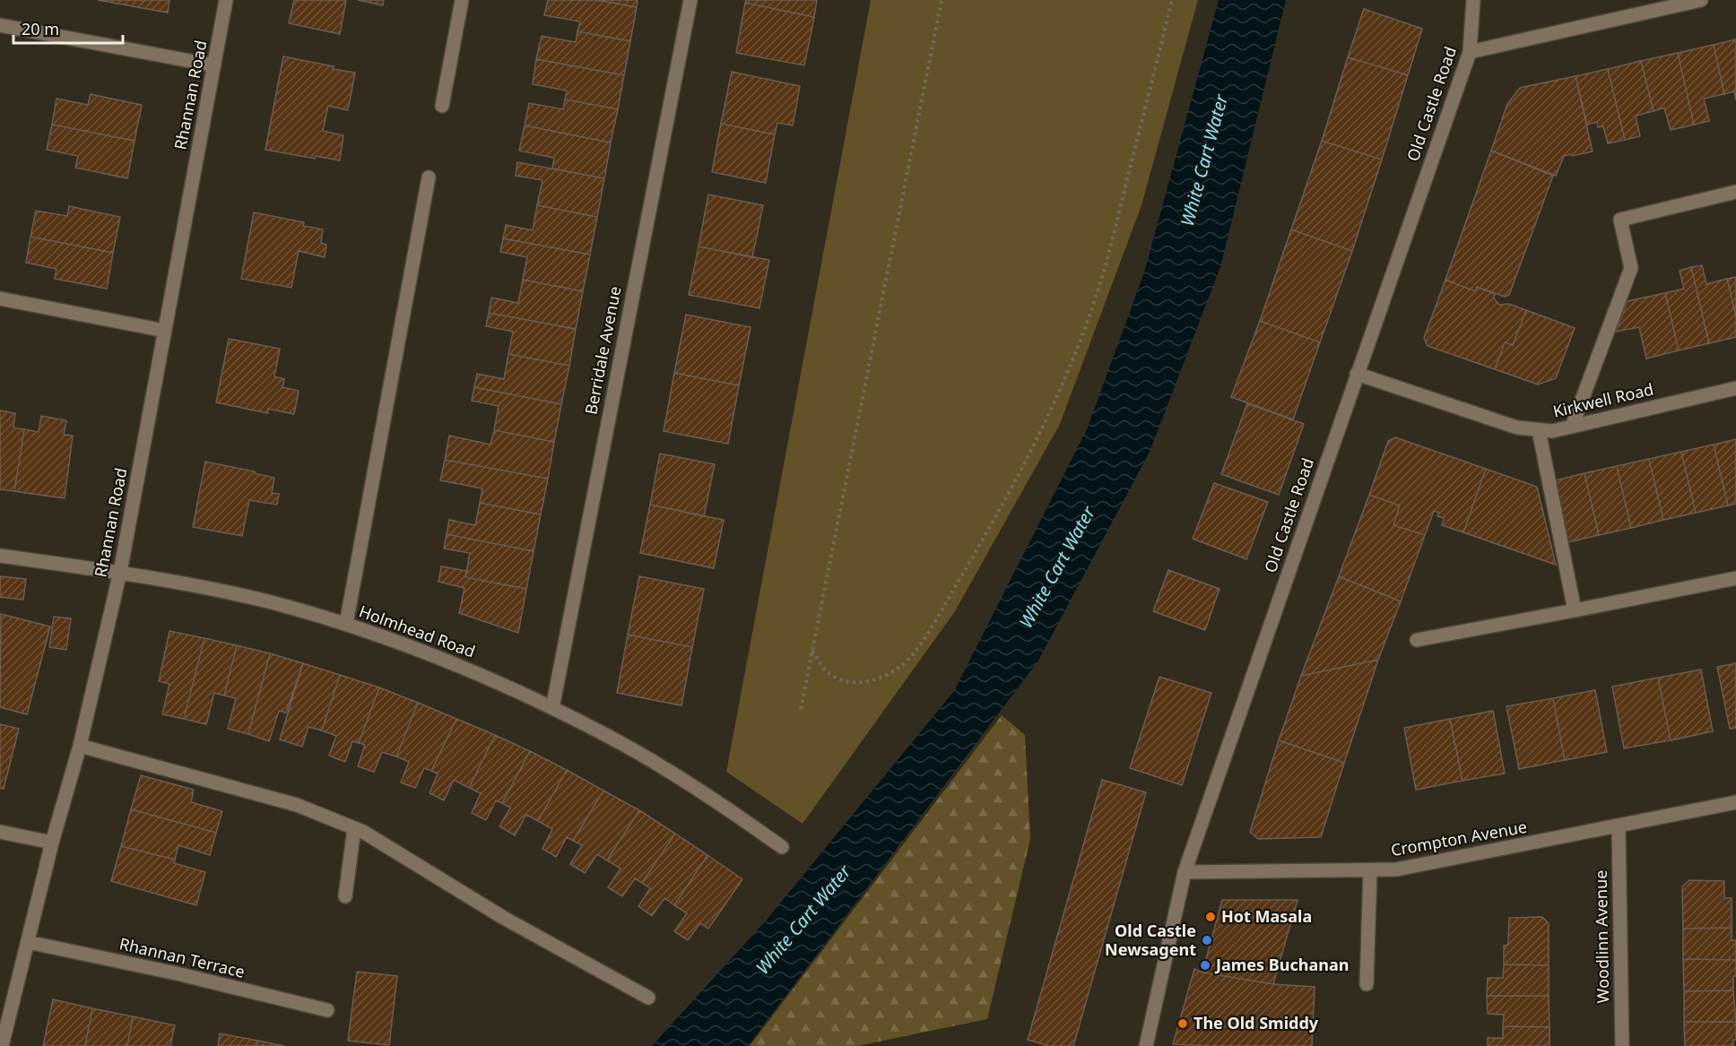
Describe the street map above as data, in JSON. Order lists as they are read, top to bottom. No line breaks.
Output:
{"streets":{"street":["Rhannan Road","Old Castle Road","Berridale Avenue","Kirkwell Road","Holmhead Road","Crompton Avenue","Woodlinn Avenue","Rhannan Terrace"]},"crossings":[["Rhannan Road","Holmhead Road"],["Rhannan Road","Rhannan Terrace"],["Old Castle Road","Kirkwell Road"],["Old Castle Road","Crompton Avenue"],["Berridale Avenue","Holmhead Road"],["Crompton Avenue","Woodlinn Avenue"]],"water":["White Cart Water"],"places":["Hot Masala","Old Castle Newsagent","James Buchanan","The Old Smiddy"],"scale_bar":"20 m"}
